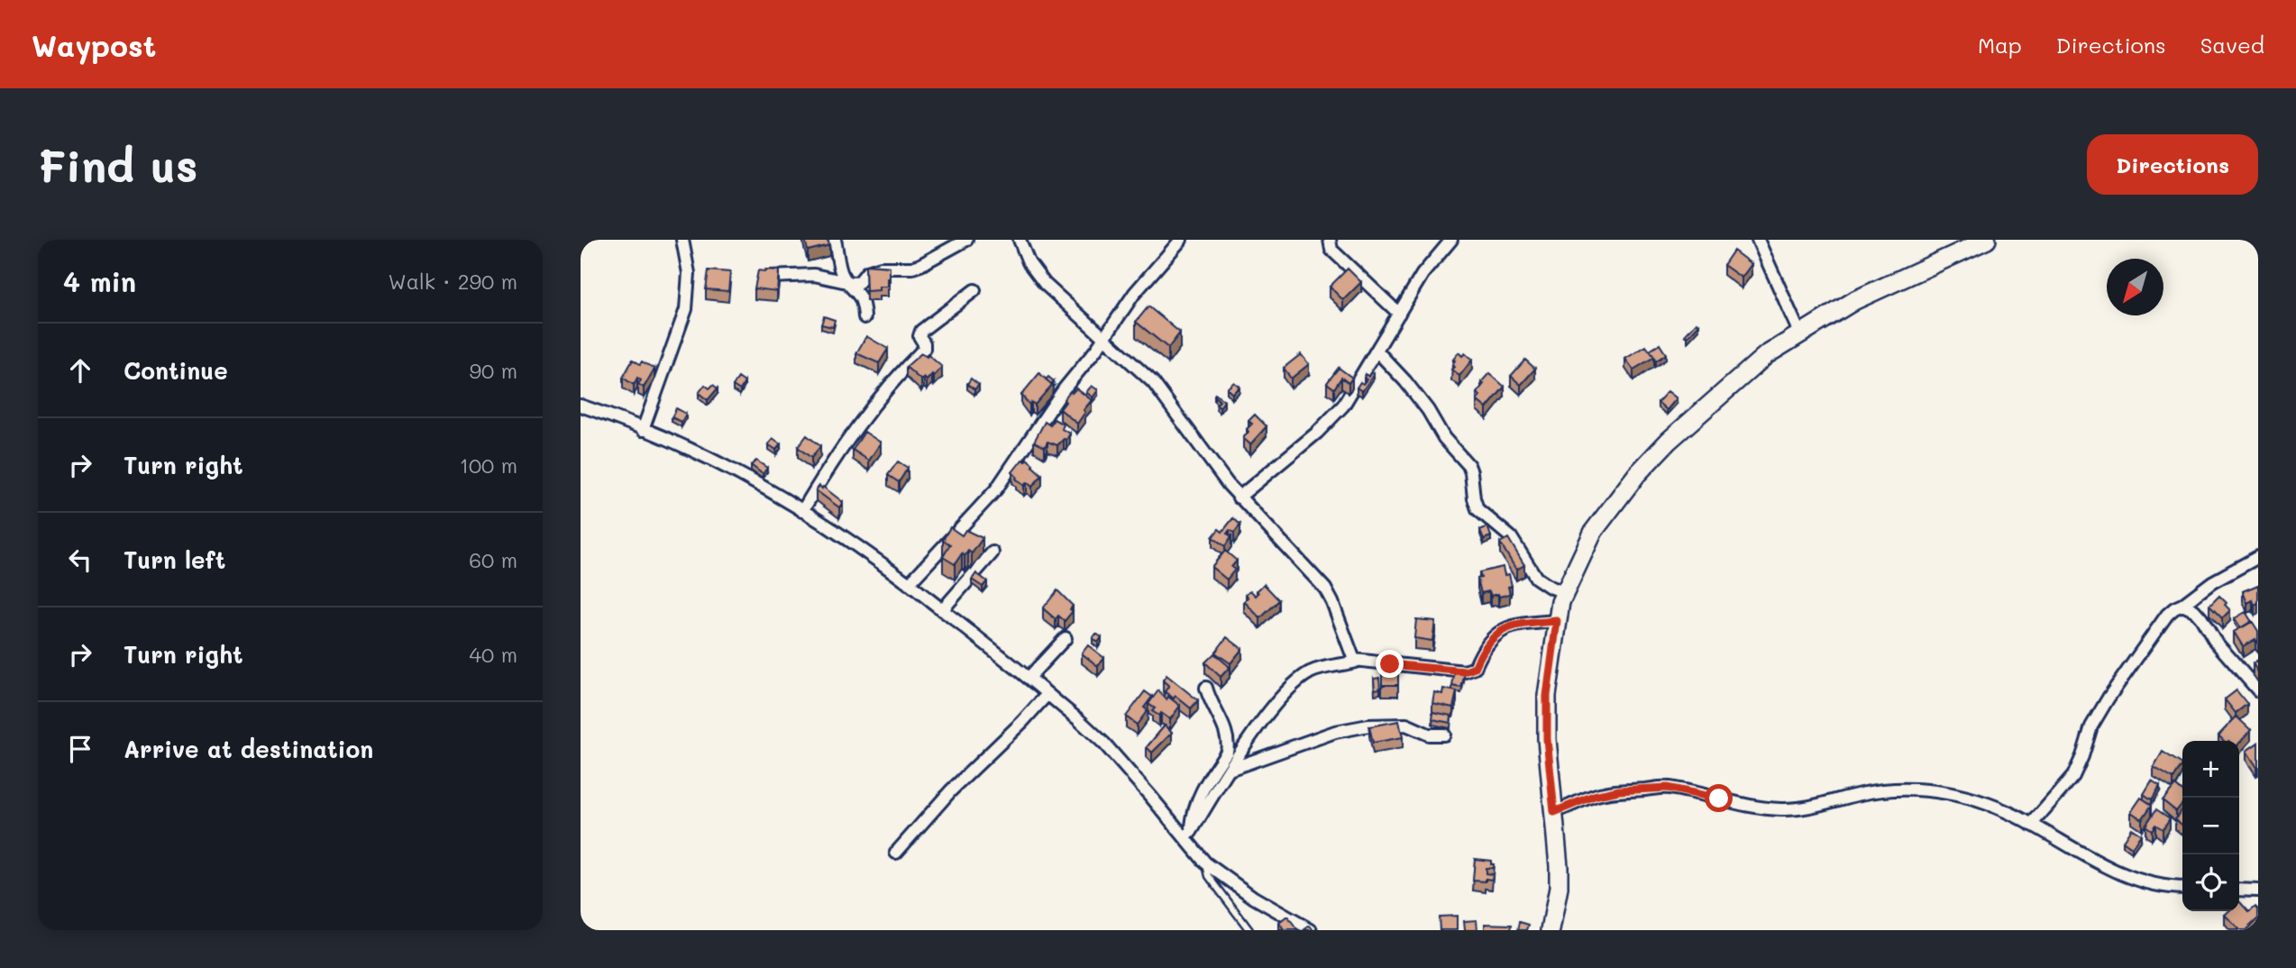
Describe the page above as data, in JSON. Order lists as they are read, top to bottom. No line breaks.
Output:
{"north":"bottom left","page":{"header":"Waypost","nav":["Map","Directions","Saved"],"buttons":"Directions","title":"Find us","heading":["4 min","Walk · 290 m"],"list":[["Continue","90 m"],["Turn right","100 m"],["Turn left","60 m"],["Turn right","40 m"],"Arrive at destination"],"map_buttons":["+","−"]}}
